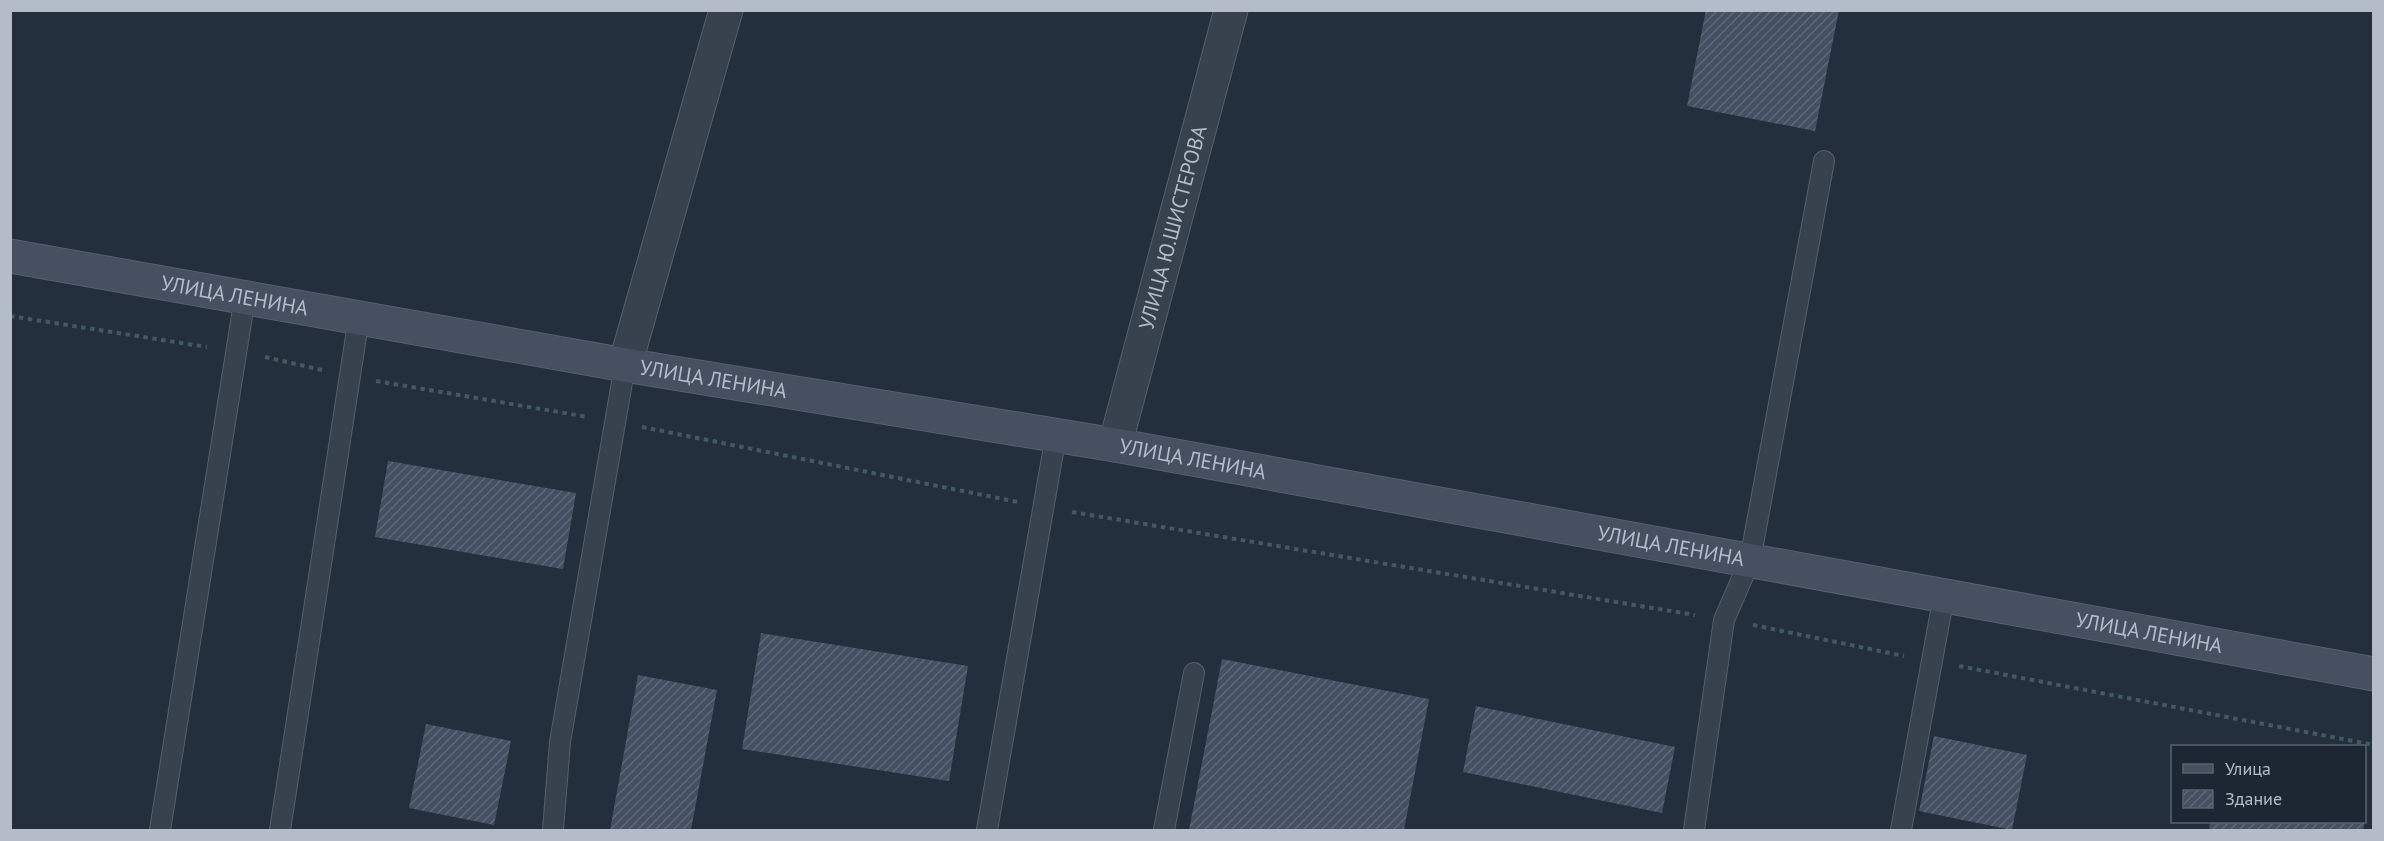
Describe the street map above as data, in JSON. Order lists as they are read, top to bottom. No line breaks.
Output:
{"streets":{"main road":["УЛИЦА ЛЕНИНА"],"street":["УЛИЦА Ю.ШИСТЕРОВА"]},"crossings":[["УЛИЦА Ю.ШИСТЕРОВА","УЛИЦА ЛЕНИНА"]],"legend":["Улица","Здание"]}
